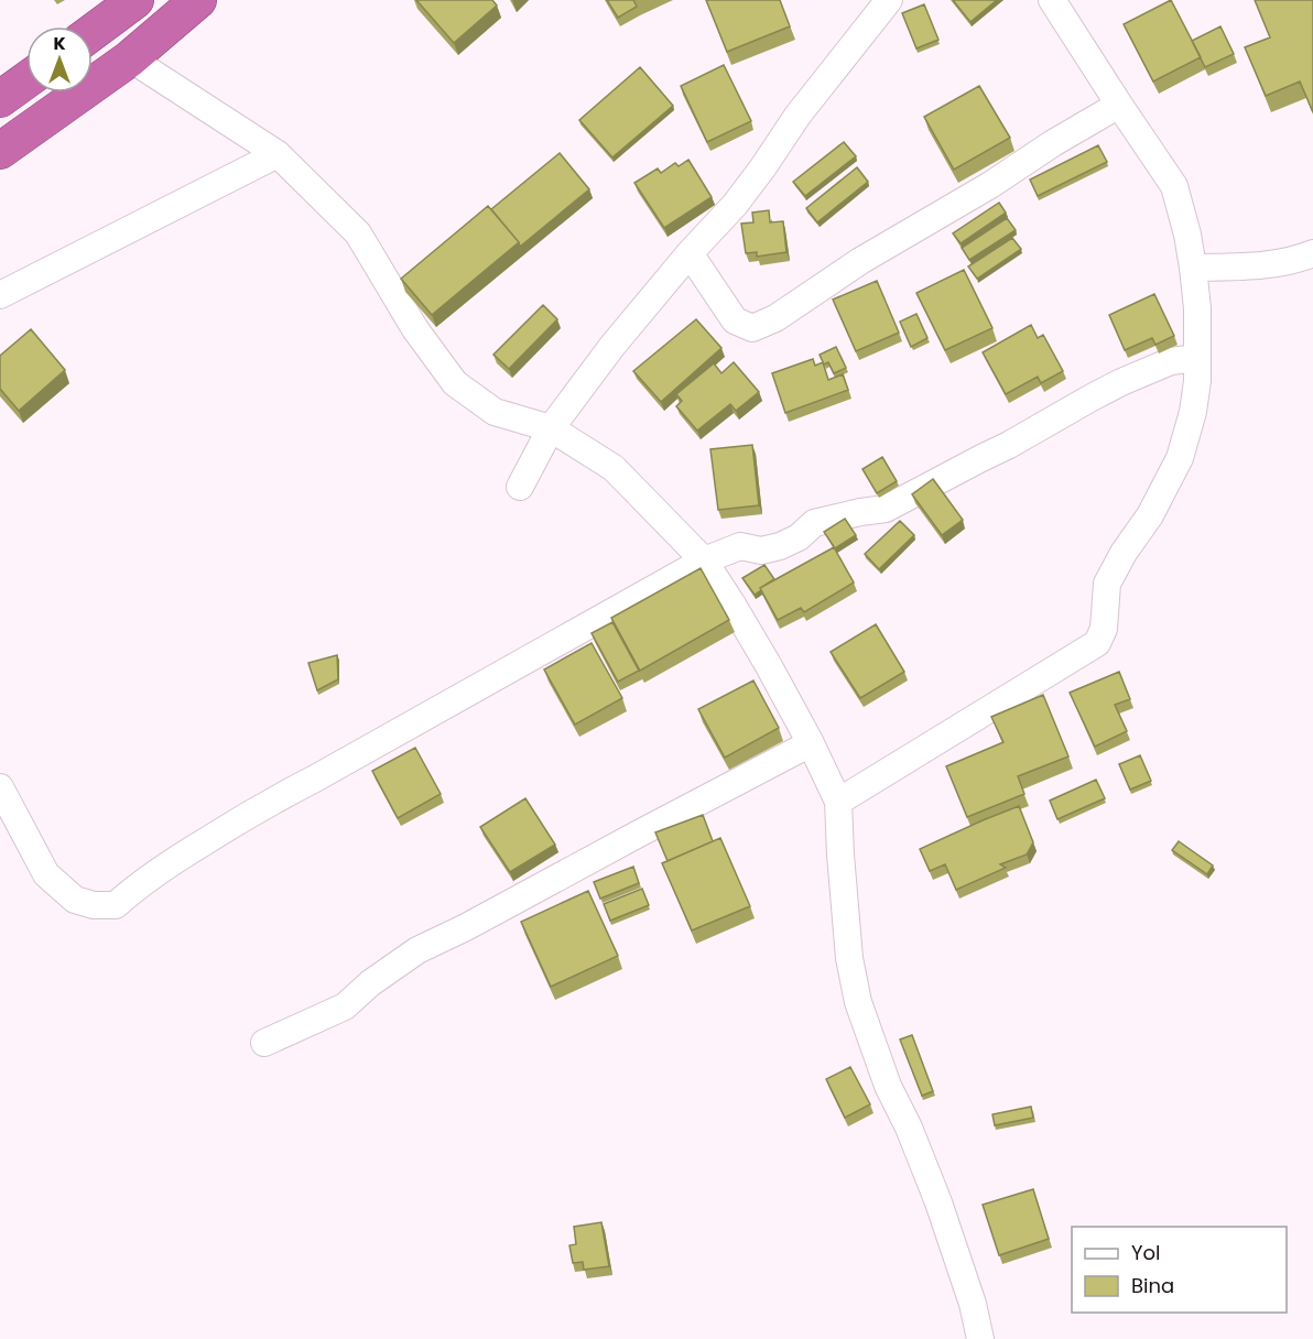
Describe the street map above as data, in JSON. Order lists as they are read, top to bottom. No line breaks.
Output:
{"legend":["Yol","Bina"],"north":"top"}
